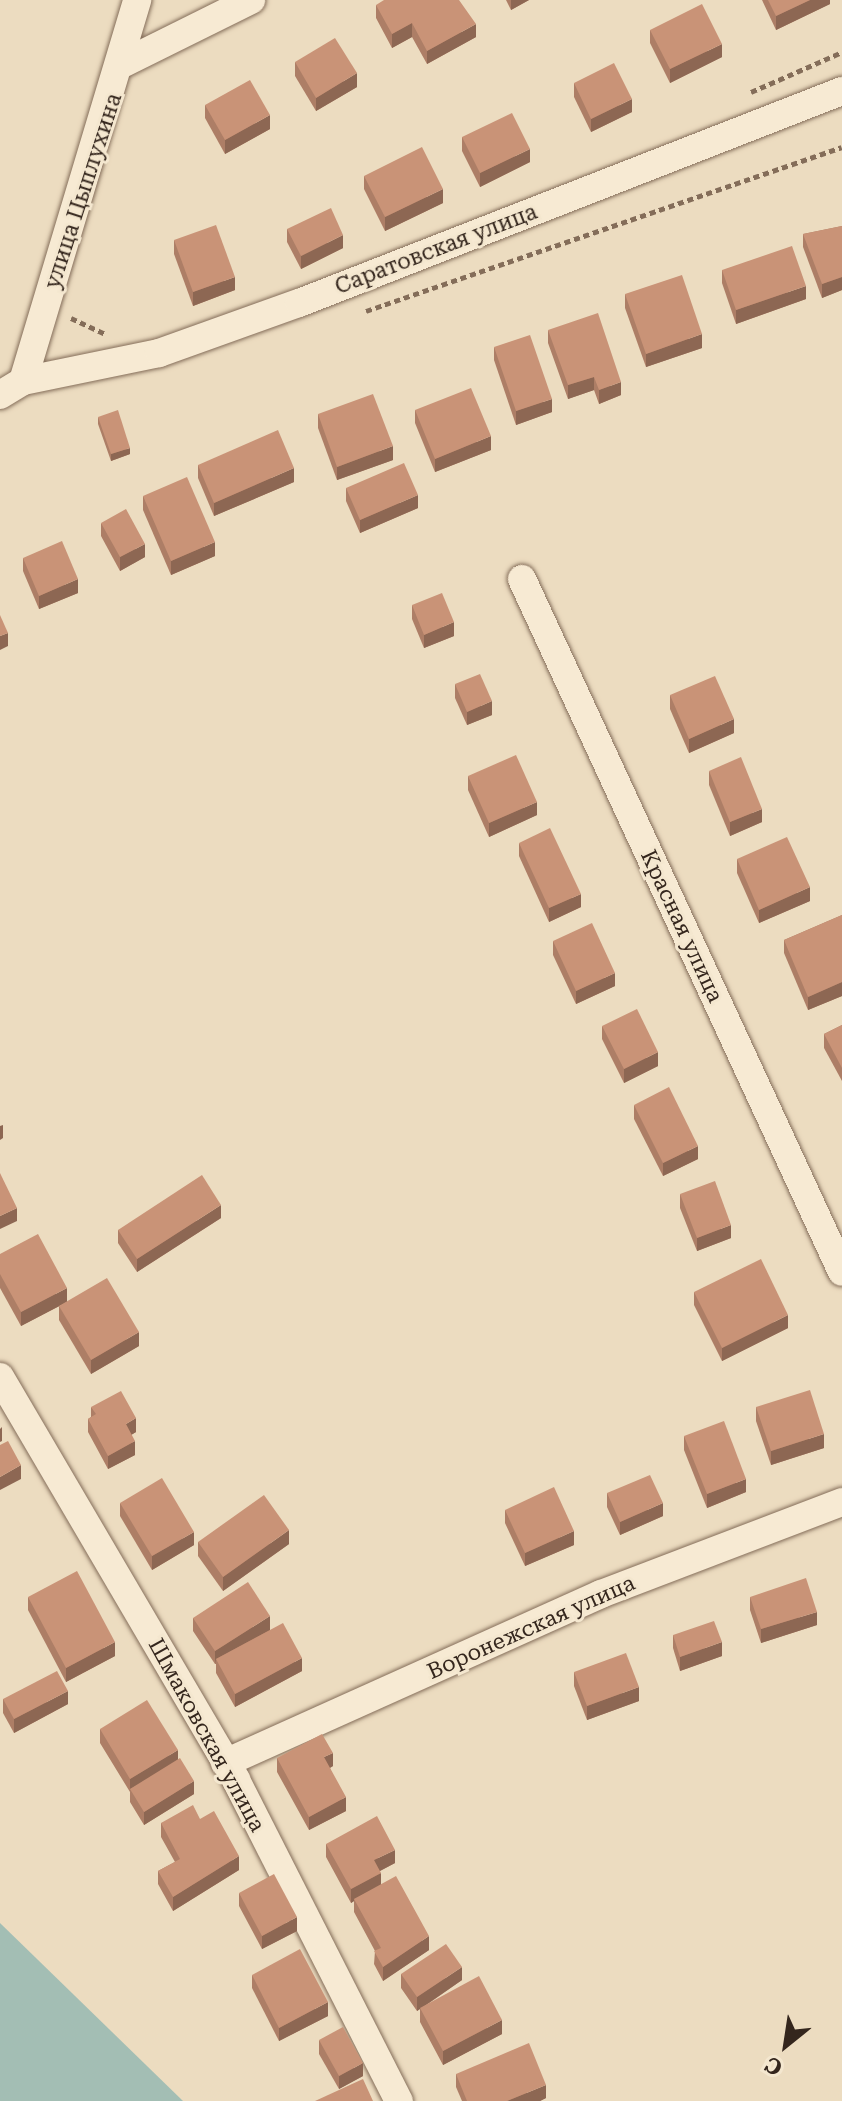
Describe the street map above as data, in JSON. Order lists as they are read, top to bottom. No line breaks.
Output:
{"streets":{"street":["улица Цыплухина","Саратовская улица","Красная улица","Воронежская улица","Шмаковская улица"]},"crossings":[["улица Цыплухина","Саратовская улица"],["Воронежская улица","Шмаковская улица"]],"north":"bottom left"}
